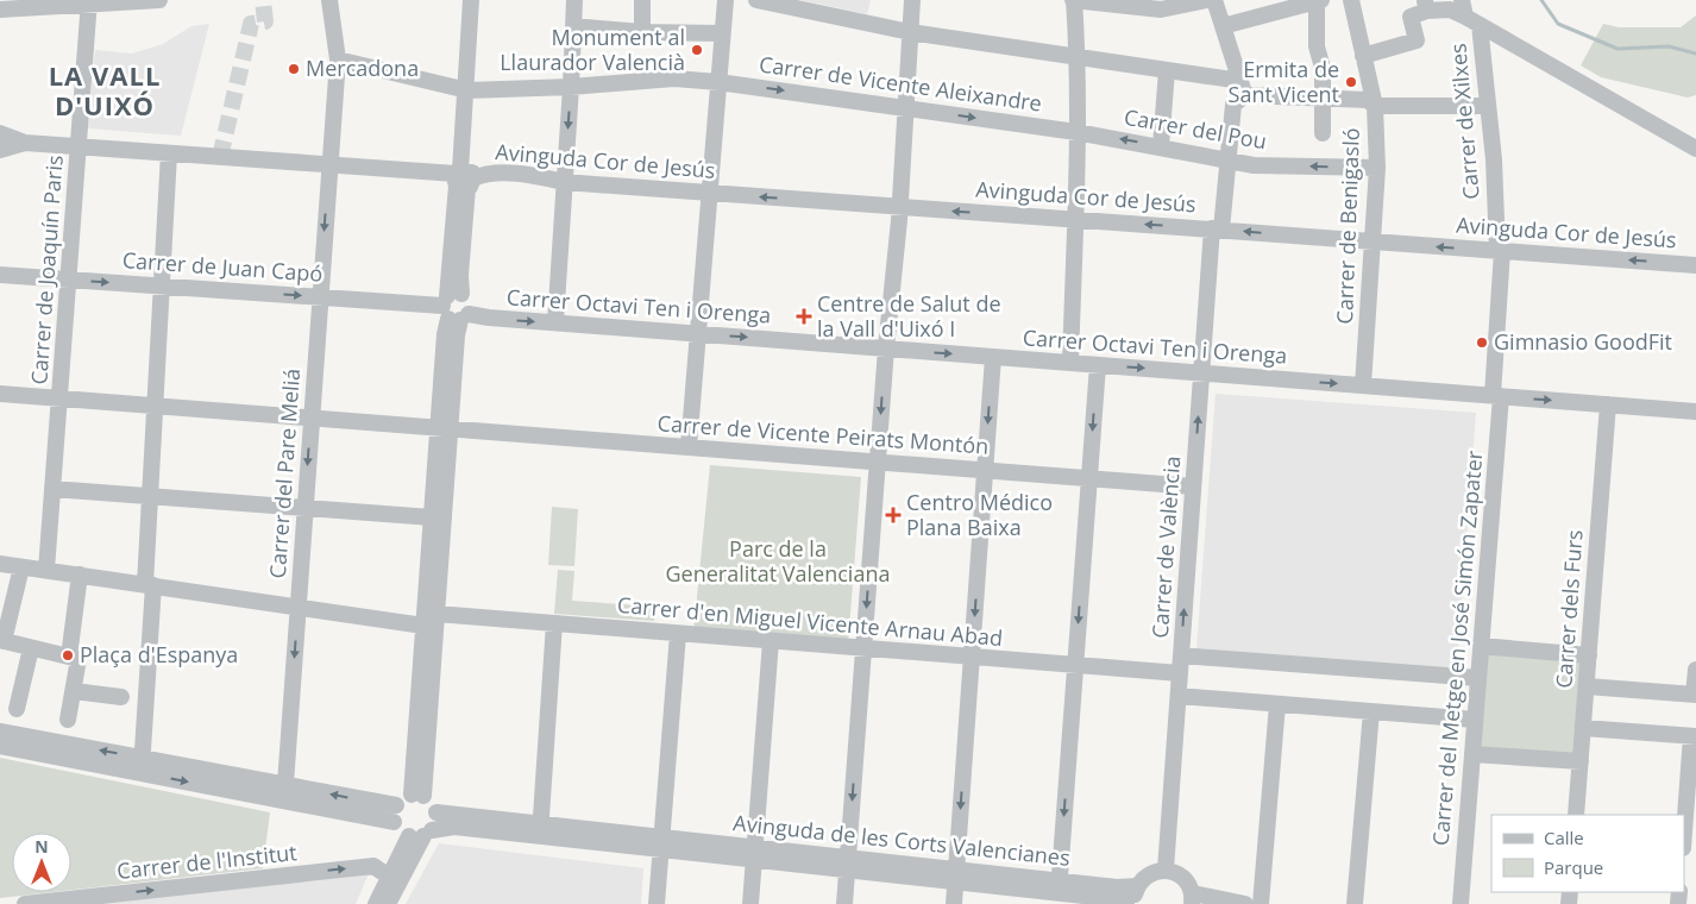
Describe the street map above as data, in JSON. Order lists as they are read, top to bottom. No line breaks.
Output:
{"streets":{"street":["Carrer de Vicente Aleixandre","Carrer de Xilxes","Carrer del Pou","Avinguda Cor de Jesús","Carrer de Benigasló","Carrer de Juan Capó","Carrer de Joaquín Paris","Carrer Octavi Ten i Orenga","Carrer de Vicente Peirats Montón","Carrer del Pare Meliá","Carrer de València","Carrer dels Furs","Carrer d'en Miguel Vicente Arnau Abad","Carrer del Metge en José Simón Zapater","Avinguda de les Corts Valencianes","Carrer de l'Institut"]},"crossings":[["Carrer de Vicente Aleixandre","Carrer del Pou"],["Carrer de Vicente Aleixandre","Carrer del Pare Meliá"],["Carrer de Xilxes","Avinguda Cor de Jesús"],["Carrer de Xilxes","Carrer Octavi Ten i Orenga"],["Carrer de Xilxes","Carrer del Metge en José Simón Zapater"],["Carrer del Pou","Carrer de Benigasló"],["Carrer del Pou","Carrer de València"],["Avinguda Cor de Jesús","Carrer de Benigasló"],["Avinguda Cor de Jesús","Carrer de Joaquín Paris"],["Avinguda Cor de Jesús","Carrer del Pare Meliá"],["Avinguda Cor de Jesús","Carrer de València"],["Carrer de Benigasló","Carrer Octavi Ten i Orenga"],["Carrer de Juan Capó","Carrer de Joaquín Paris"],["Carrer de Juan Capó","Carrer Octavi Ten i Orenga"],["Carrer de Juan Capó","Carrer del Pare Meliá"],["Carrer de Joaquín Paris","Carrer de Vicente Peirats Montón"],["Carrer Octavi Ten i Orenga","Carrer de València"],["Carrer Octavi Ten i Orenga","Carrer dels Furs"],["Carrer Octavi Ten i Orenga","Carrer del Metge en José Simón Zapater"],["Carrer de Vicente Peirats Montón","Carrer del Pare Meliá"],["Carrer de Vicente Peirats Montón","Carrer de València"],["Carrer de València","Carrer d'en Miguel Vicente Arnau Abad"]],"one_way":["Carrer de Juan Capó","Carrer Octavi Ten i Orenga"],"districts":["LA VALL D'UIXÓ"],"parks":["Parc de la Generalitat Valenciana"],"places":{"other":["Monument al Llaurador Valencià","Mercadona","Ermita de Sant Vicent","Gimnasio GoodFit","Plaça d'Espanya"],"health":["Centre de Salut de la Vall d'Uixó I","Centro Médico Plana Baixa"]},"legend":["Calle","Parque"],"north":"top"}
